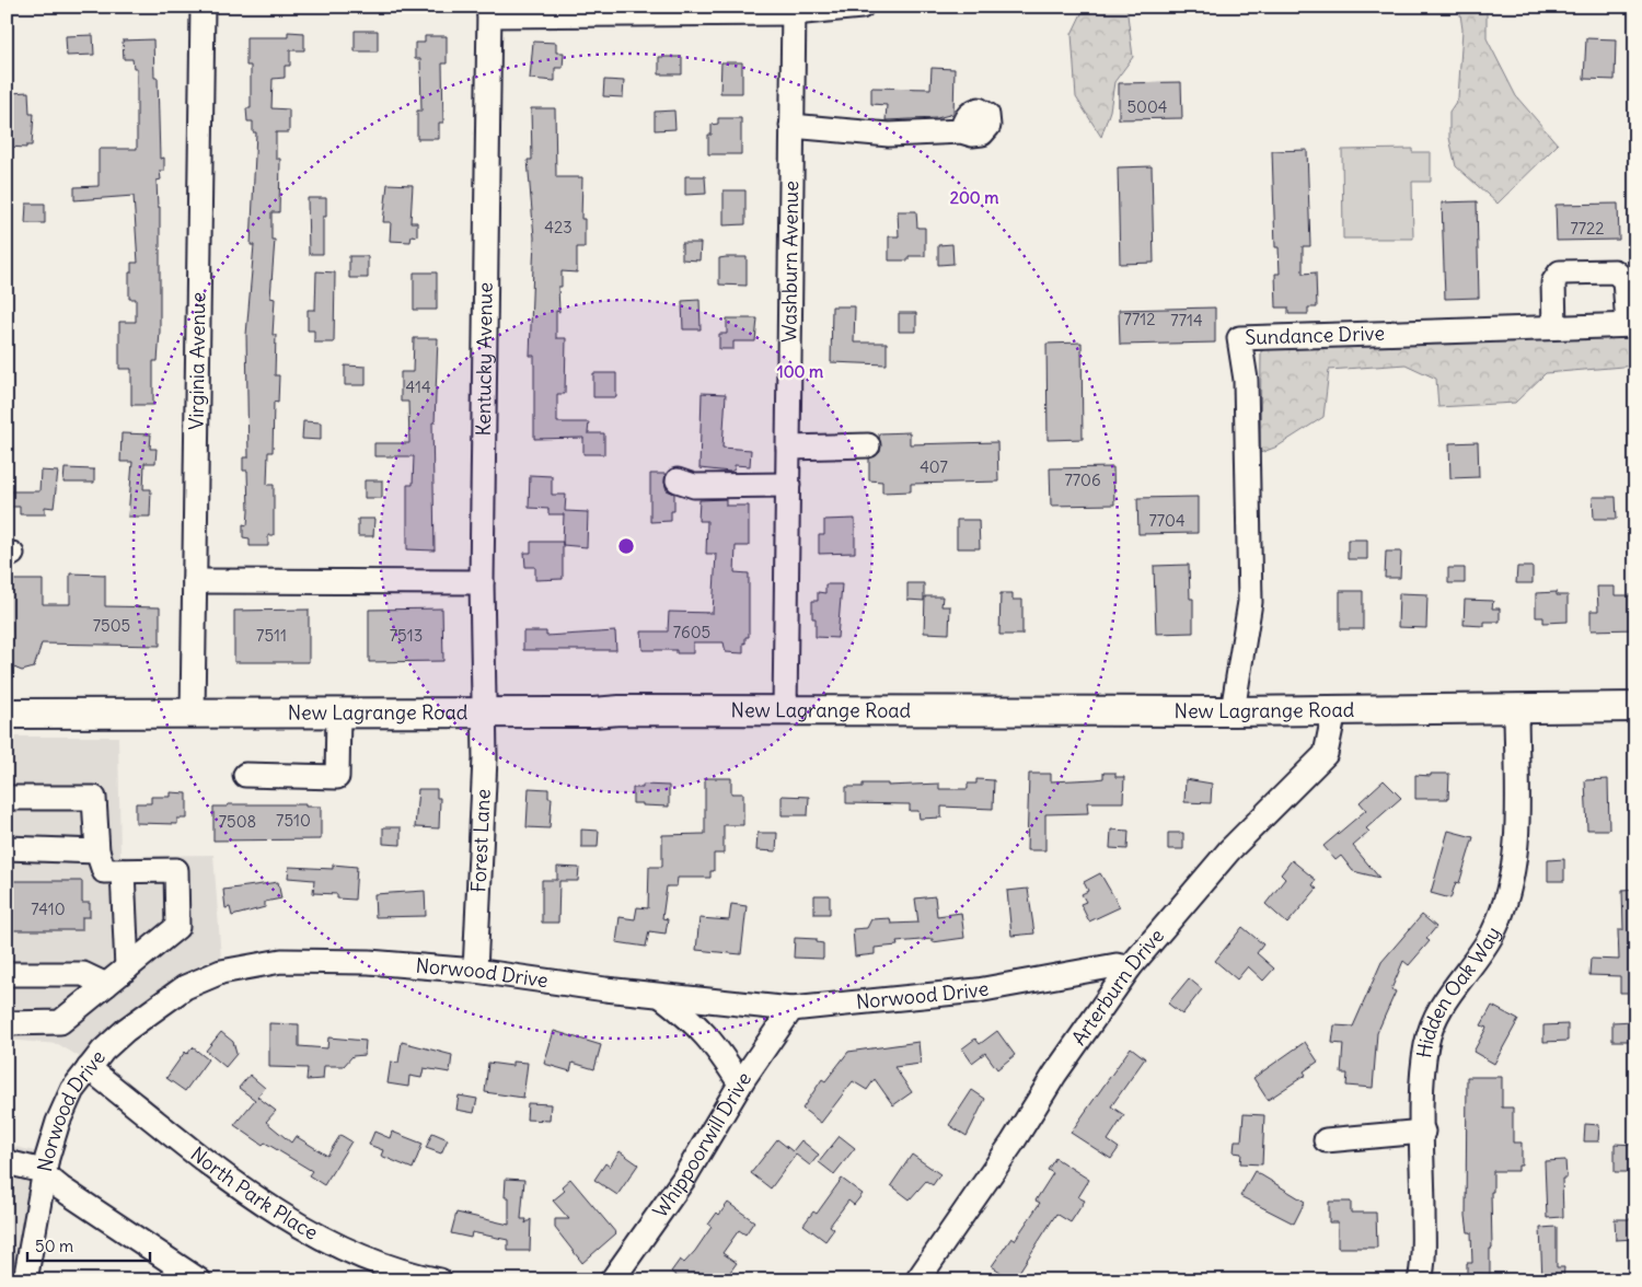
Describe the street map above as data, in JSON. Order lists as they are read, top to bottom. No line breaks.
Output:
{"streets":{"main road":["New Lagrange Road"],"street":["Washburn Avenue","Sundance Drive","Virginia Avenue","Kentucky Avenue","Forest Lane","Norwood Drive","Arterburn Drive","Hidden Oak Way","Whippoorwill Drive","North Park Place"]},"crossings":[["Washburn Avenue","New Lagrange Road"],["Sundance Drive","New Lagrange Road"],["Virginia Avenue","New Lagrange Road"],["Kentucky Avenue","New Lagrange Road"],["Kentucky Avenue","Forest Lane"],["New Lagrange Road","Forest Lane"],["New Lagrange Road","Arterburn Drive"],["New Lagrange Road","Hidden Oak Way"],["Forest Lane","Norwood Drive"],["Norwood Drive","Arterburn Drive"],["Norwood Drive","Whippoorwill Drive"],["Norwood Drive","North Park Place"]],"house_numbers":["5004","423","7722","7712","7714","414","407","7706","7704","7505","7605","7511","7513","7510","7508","7410"],"scale_bar":"50 m","rings":["200 m","100 m"]}
